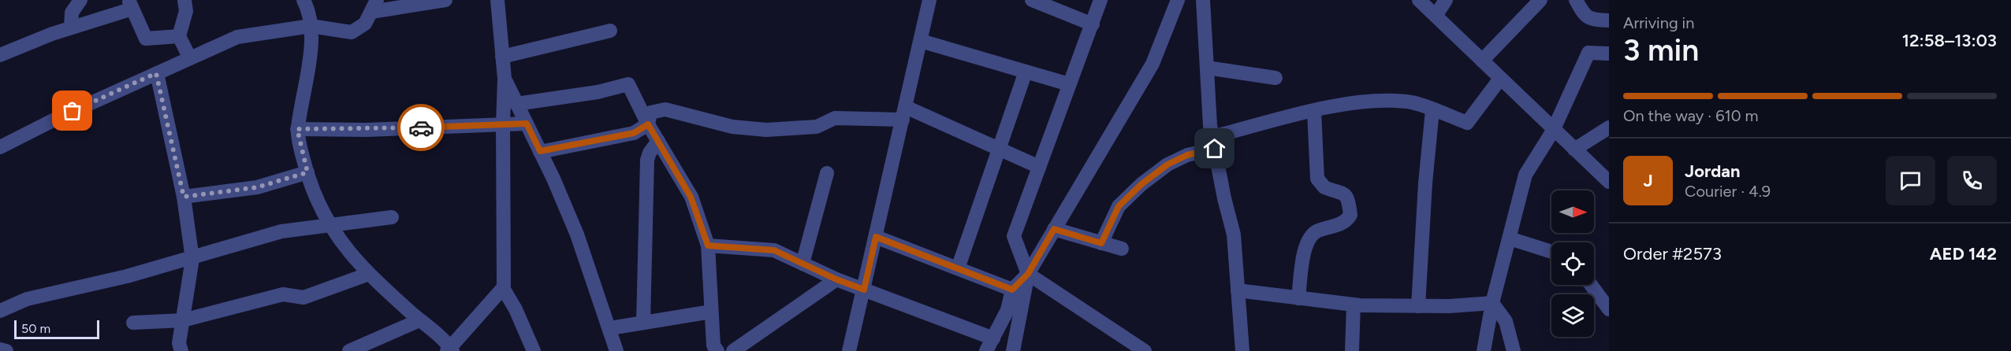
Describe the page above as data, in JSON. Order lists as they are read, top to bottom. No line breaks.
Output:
{"scale_bar":"50 m","north":"right","page":{"heading":["3 min","Arriving in","12:58–13:03"],"panel":["Jordan","Courier · 4.9","Order #2573","AED 142"],"bar":"On the way · 610 m","round":"J","scale":"50 m"}}
